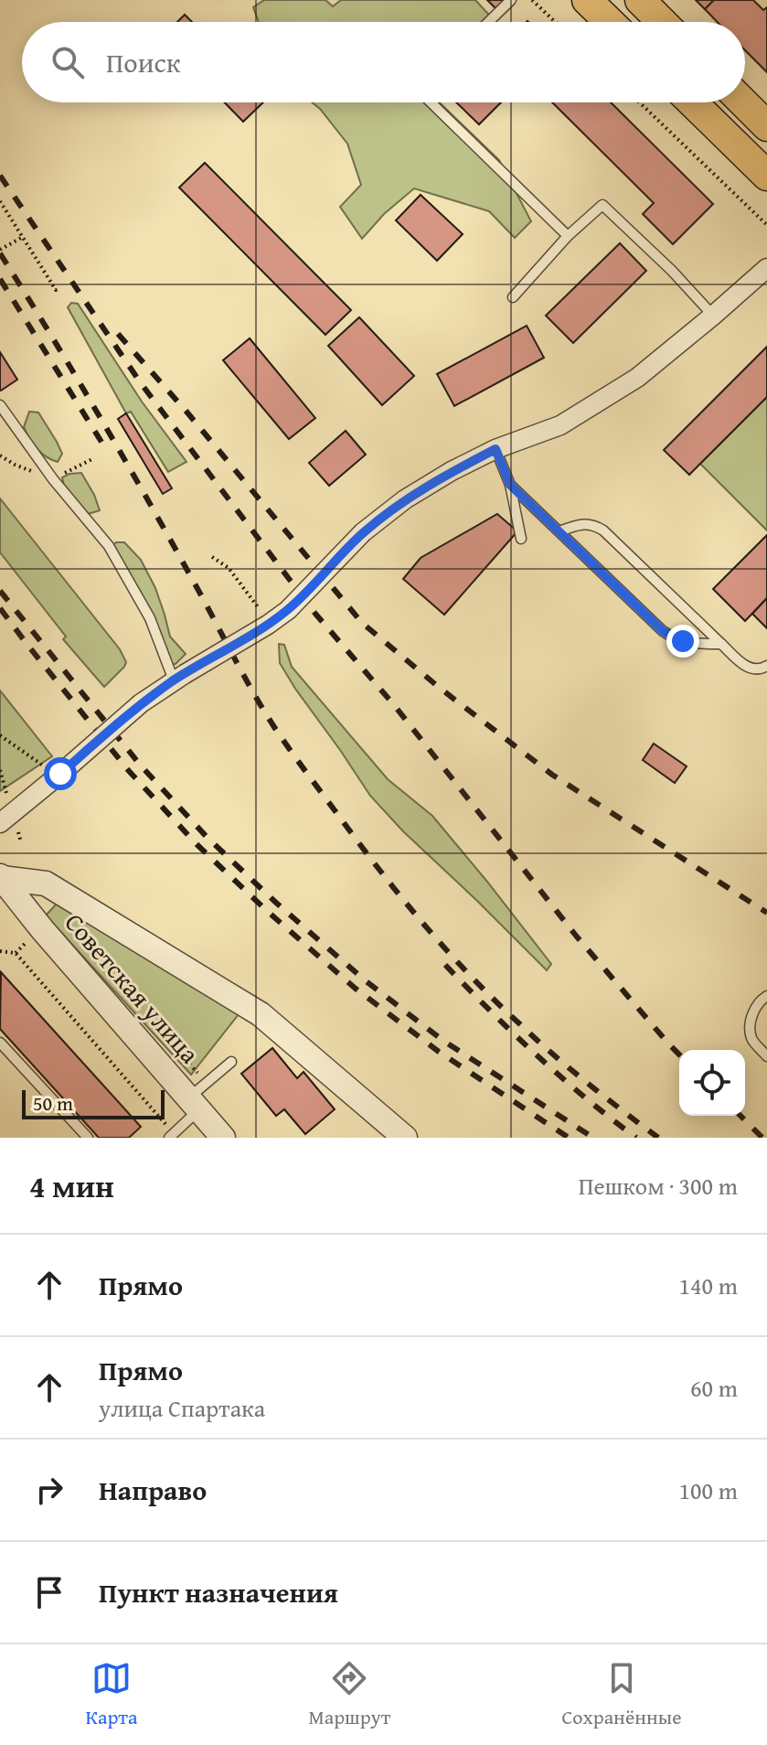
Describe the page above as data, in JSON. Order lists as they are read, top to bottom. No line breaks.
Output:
{"streets":{"street":["Советская улица"]},"scale_bar":"50 m","page":{"search":"Поиск","scale":"50 m","heading":["4 мин","Пешком · 300 m"],"list":[["Прямо","140 m"],["Прямо","улица Спартака","60 m"],["Направо","100 m"],"Пункт назначения"],"nav":["Карта","Маршрут","Сохранённые"]}}
